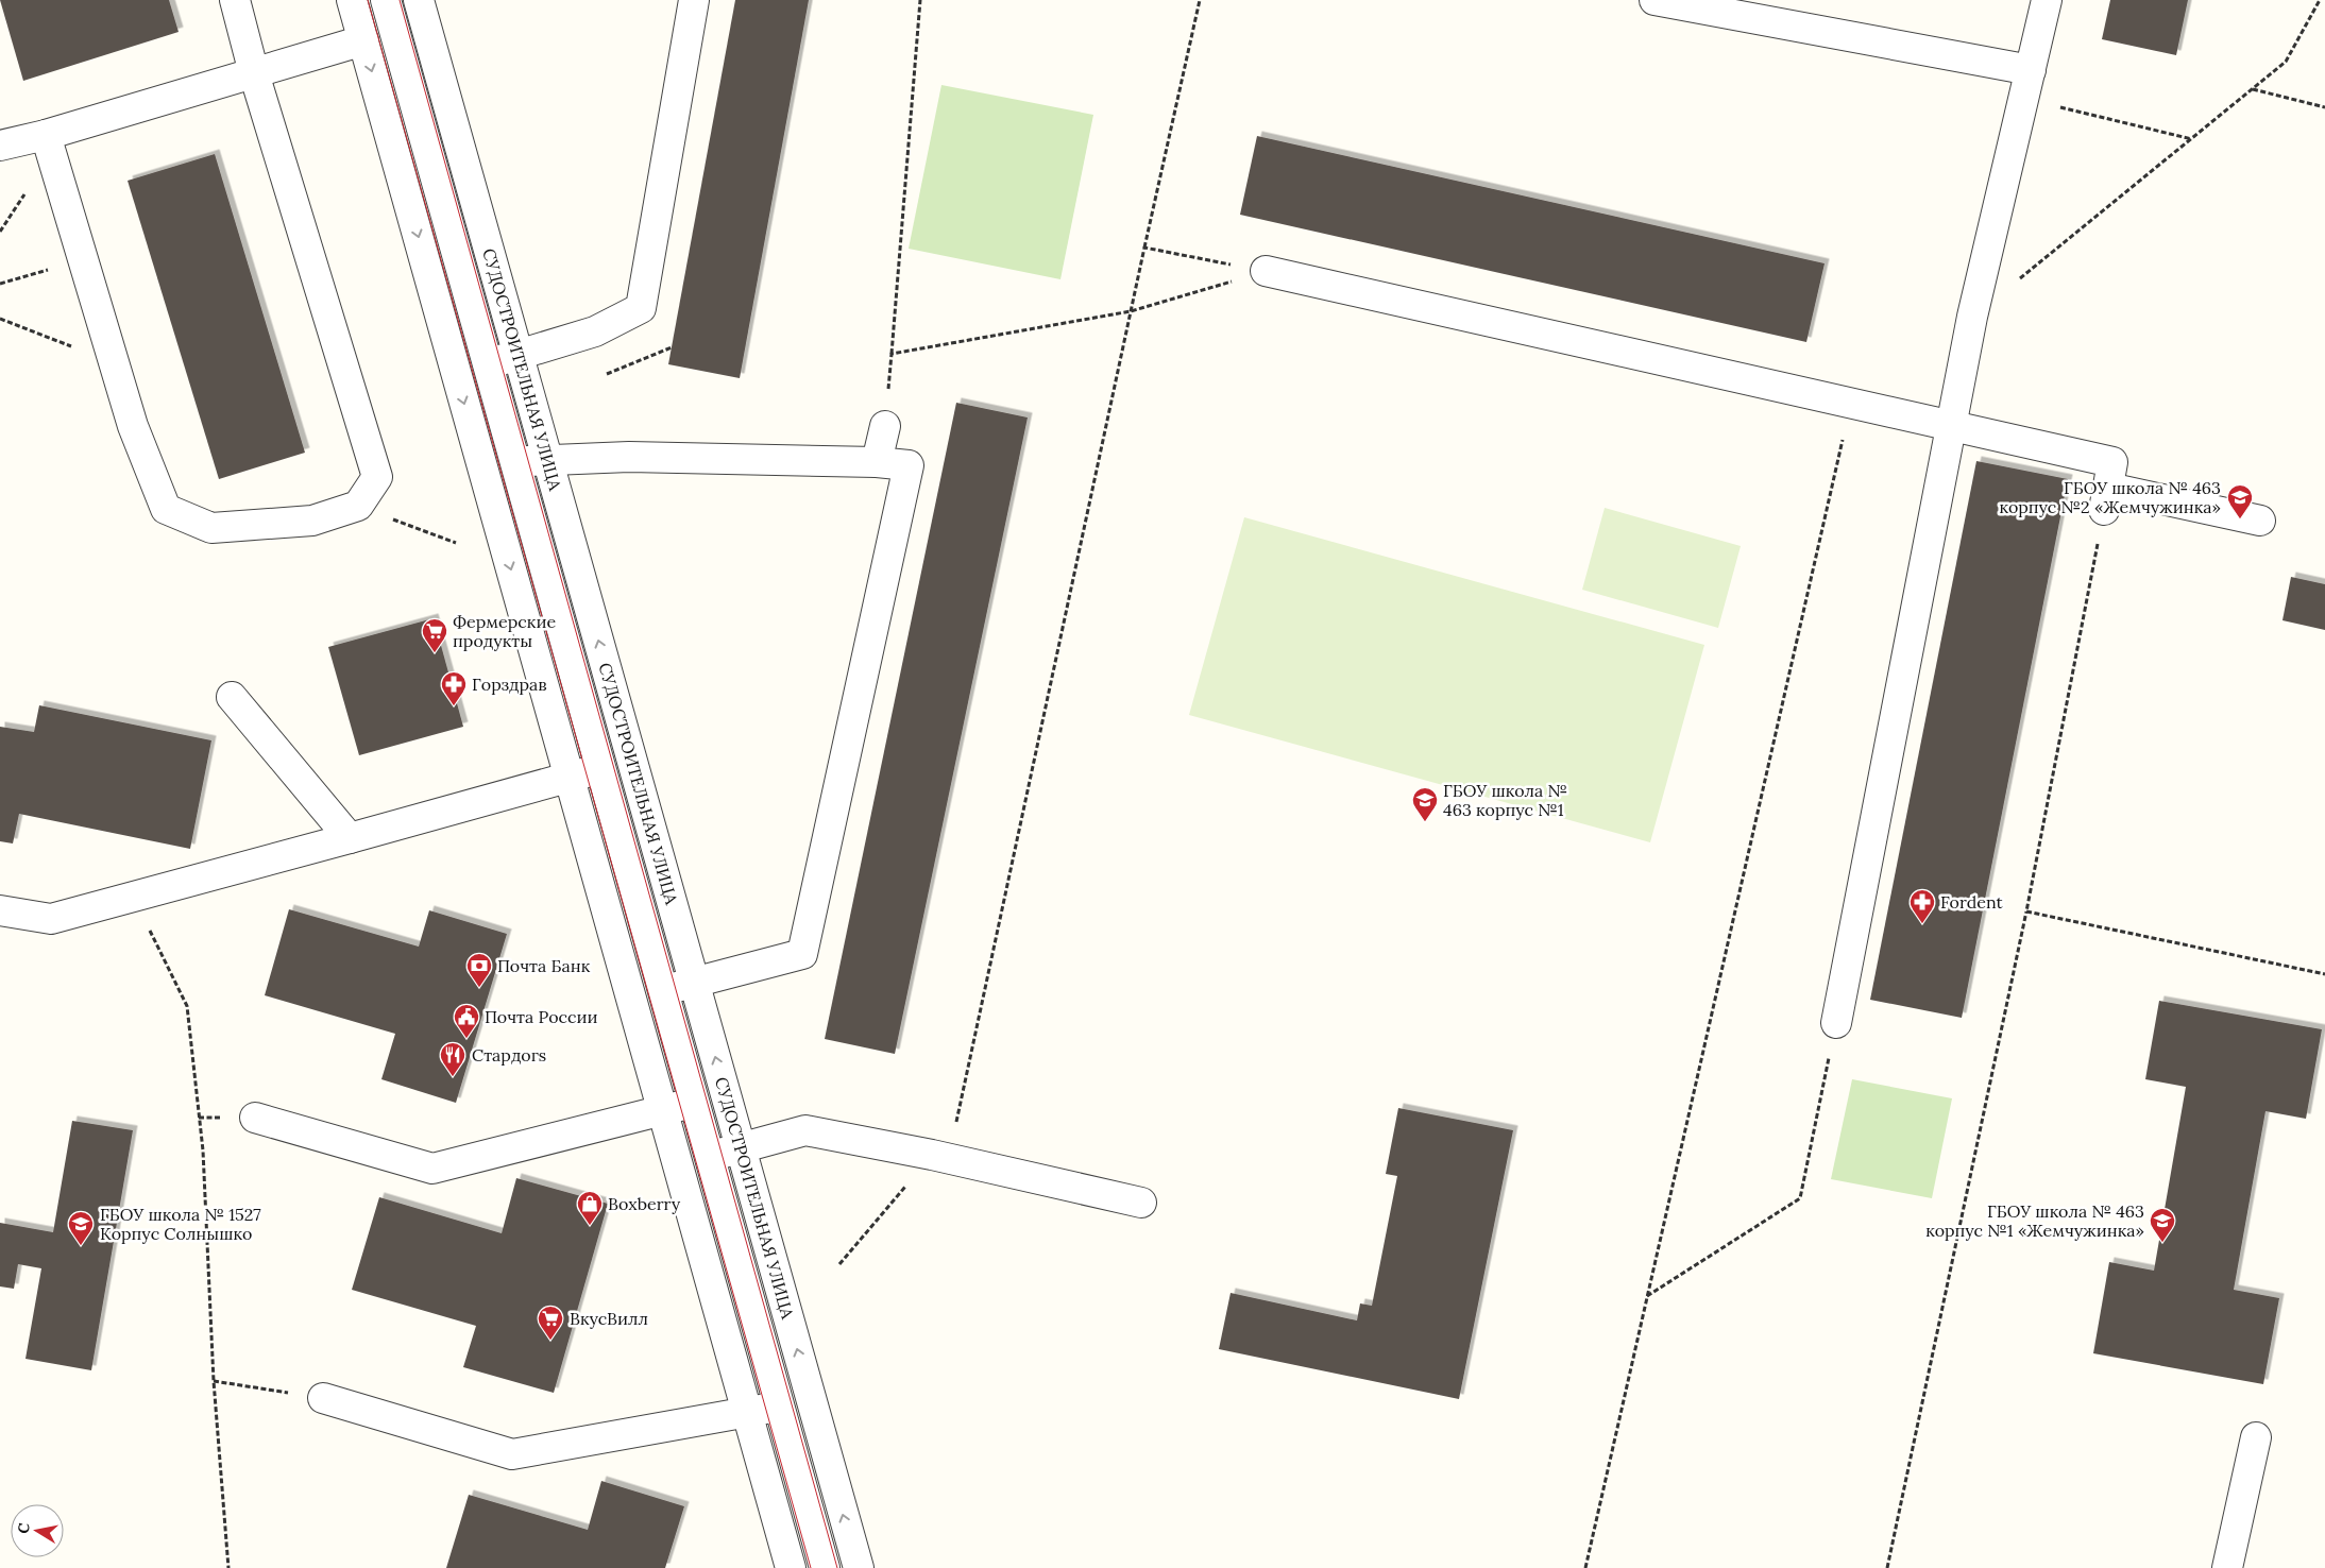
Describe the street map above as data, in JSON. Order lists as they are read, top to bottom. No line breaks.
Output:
{"streets":{"street":["СУДОСТРОИТЕЛЬНАЯ УЛИЦА"]},"places":{"school or university":["ГБОУ школа № 463 корпус №2 «Жемчужинка»","ГБОУ школа № 463 корпус №1","ГБОУ школа № 463 корпус №1 «Жемчужинка»","ГБОУ школа № 1527 Корпус Солнышко"],"supermarket":["Фермерские продукты","ВкусВилл"],"pharmacy":["Горздрав","Fordent"],"bank":["Почта Банк"],"public building":["Почта России"],"restaurant":["Стардогs"],"shop":["Boxberry"]},"north":"left"}
